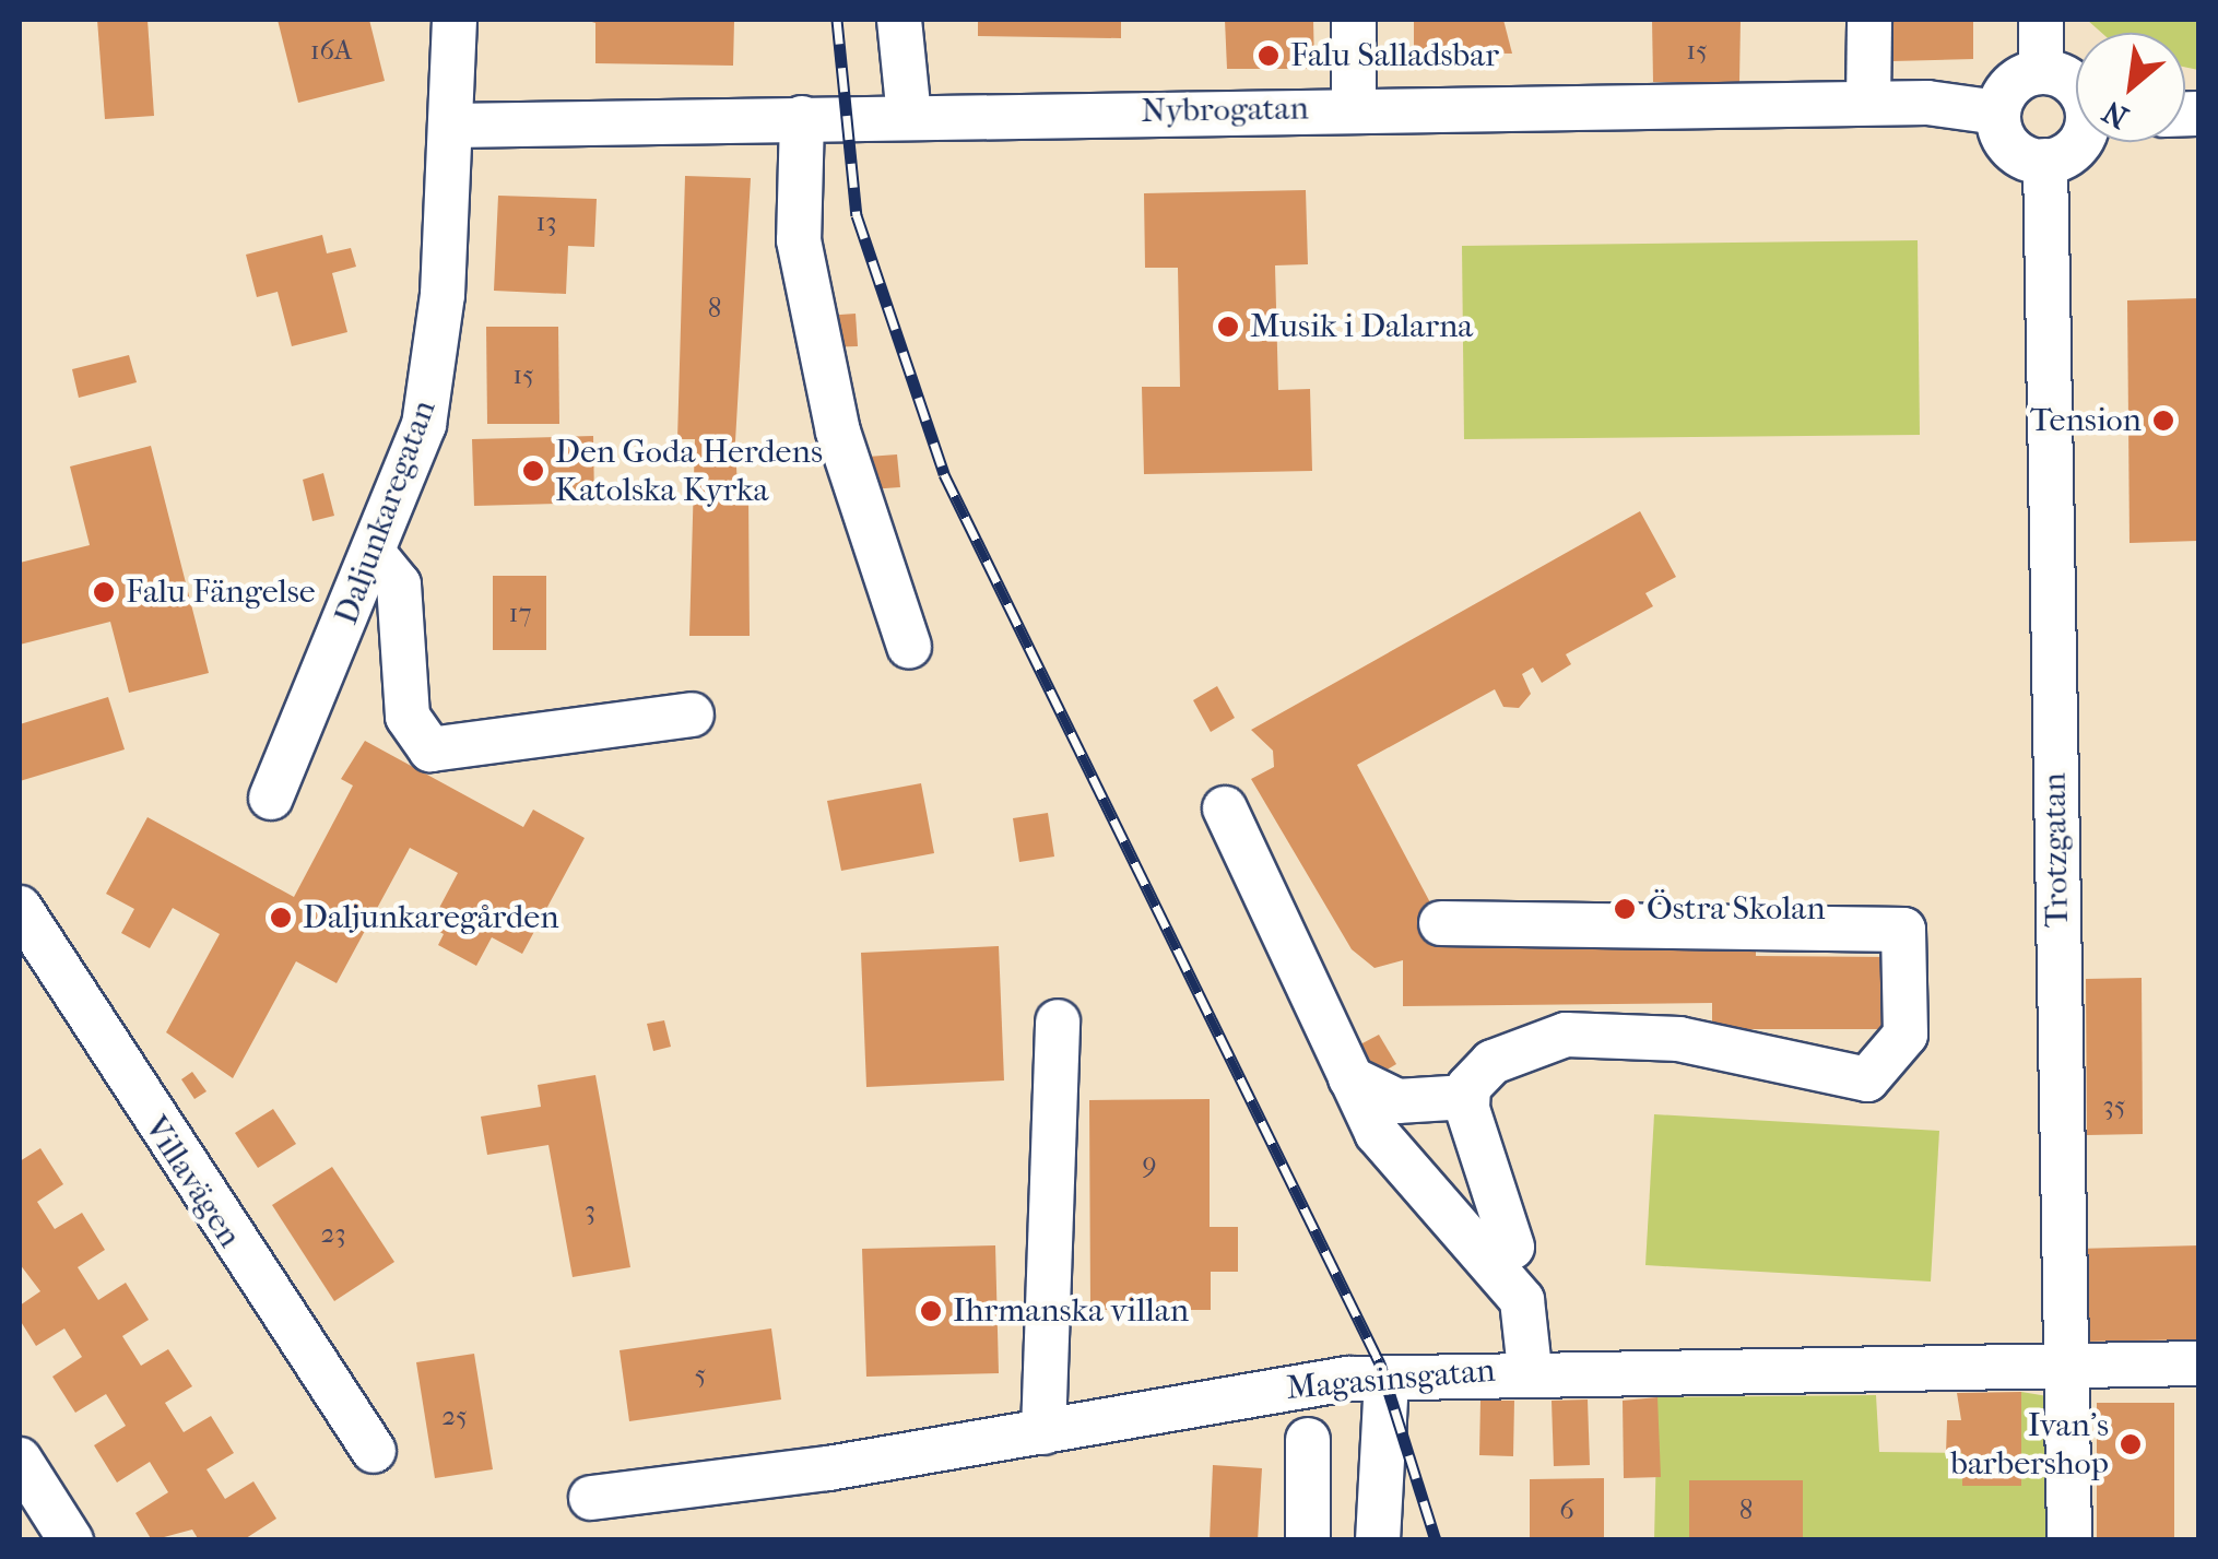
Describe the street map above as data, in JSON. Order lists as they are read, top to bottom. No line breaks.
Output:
{"streets":{"street":["Nybrogatan","Daljunkaregatan","Trotzgatan","Villavägen","Magasinsgatan"]},"crossings":[["Nybrogatan","Daljunkaregatan"],["Trotzgatan","Magasinsgatan"]],"places":["Falu Salladsbar","Musik i Dalarna","Tension","Den Goda Herdens Katolska Kyrka","Falu Fängelse","Östra Skolan","Daljunkaregården","Ihrmanska villan","Ivan's barbershop"],"house_numbers":["16A","15","13","8","15","17","35","9","3","23","5","25","6","8"],"north":"bottom left"}
